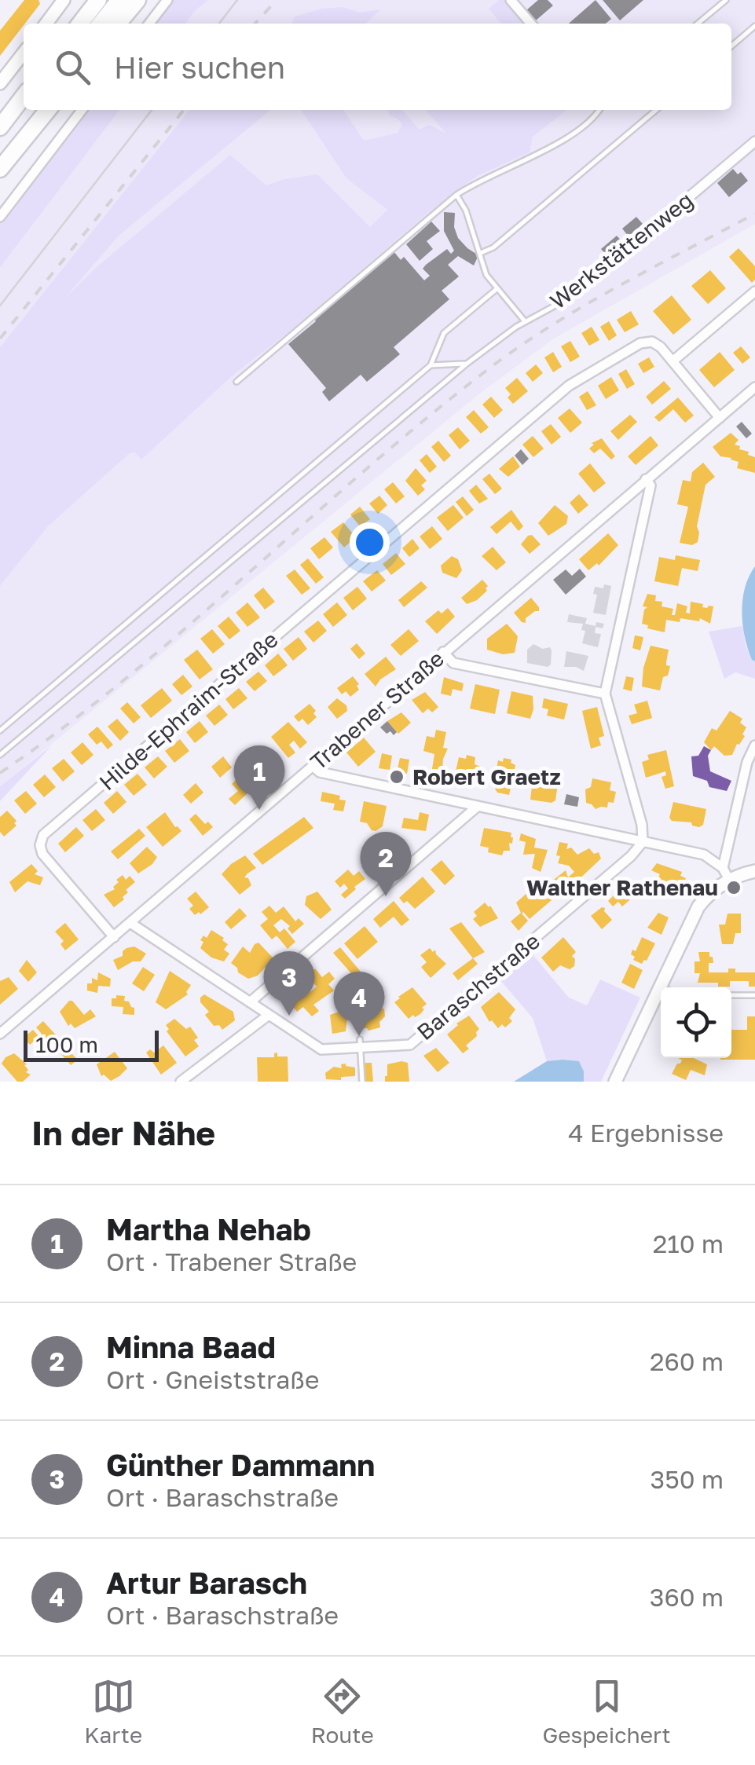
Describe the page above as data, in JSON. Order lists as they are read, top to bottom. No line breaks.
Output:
{"streets":{"street":["Werkstättenweg","Trabener Straße","Hilde-Ephraim-Straße","Baraschstraße"]},"crossings":[["Trabener Straße","Hilde-Ephraim-Straße"],["Trabener Straße","Baraschstraße"]],"places":["Robert Graetz","Walther Rathenau"],"scale_bar":"100 m","page":{"search":"Hier suchen","pins":["1","2","3","4"],"scale":"100 m","heading":["In der Nähe","4 Ergebnisse"],"list":[{"mark":"1","name":"Martha Nehab","note":"Ort · Trabener Straße","value":"210 m"},{"mark":"2","name":"Minna Baad","note":"Ort · Gneiststraße","value":"260 m"},{"mark":"3","name":"Günther Dammann","note":"Ort · Baraschstraße","value":"350 m"},{"mark":"4","name":"Artur Barasch","note":"Ort · Baraschstraße","value":"360 m"}],"nav":["Karte","Route","Gespeichert"]}}
